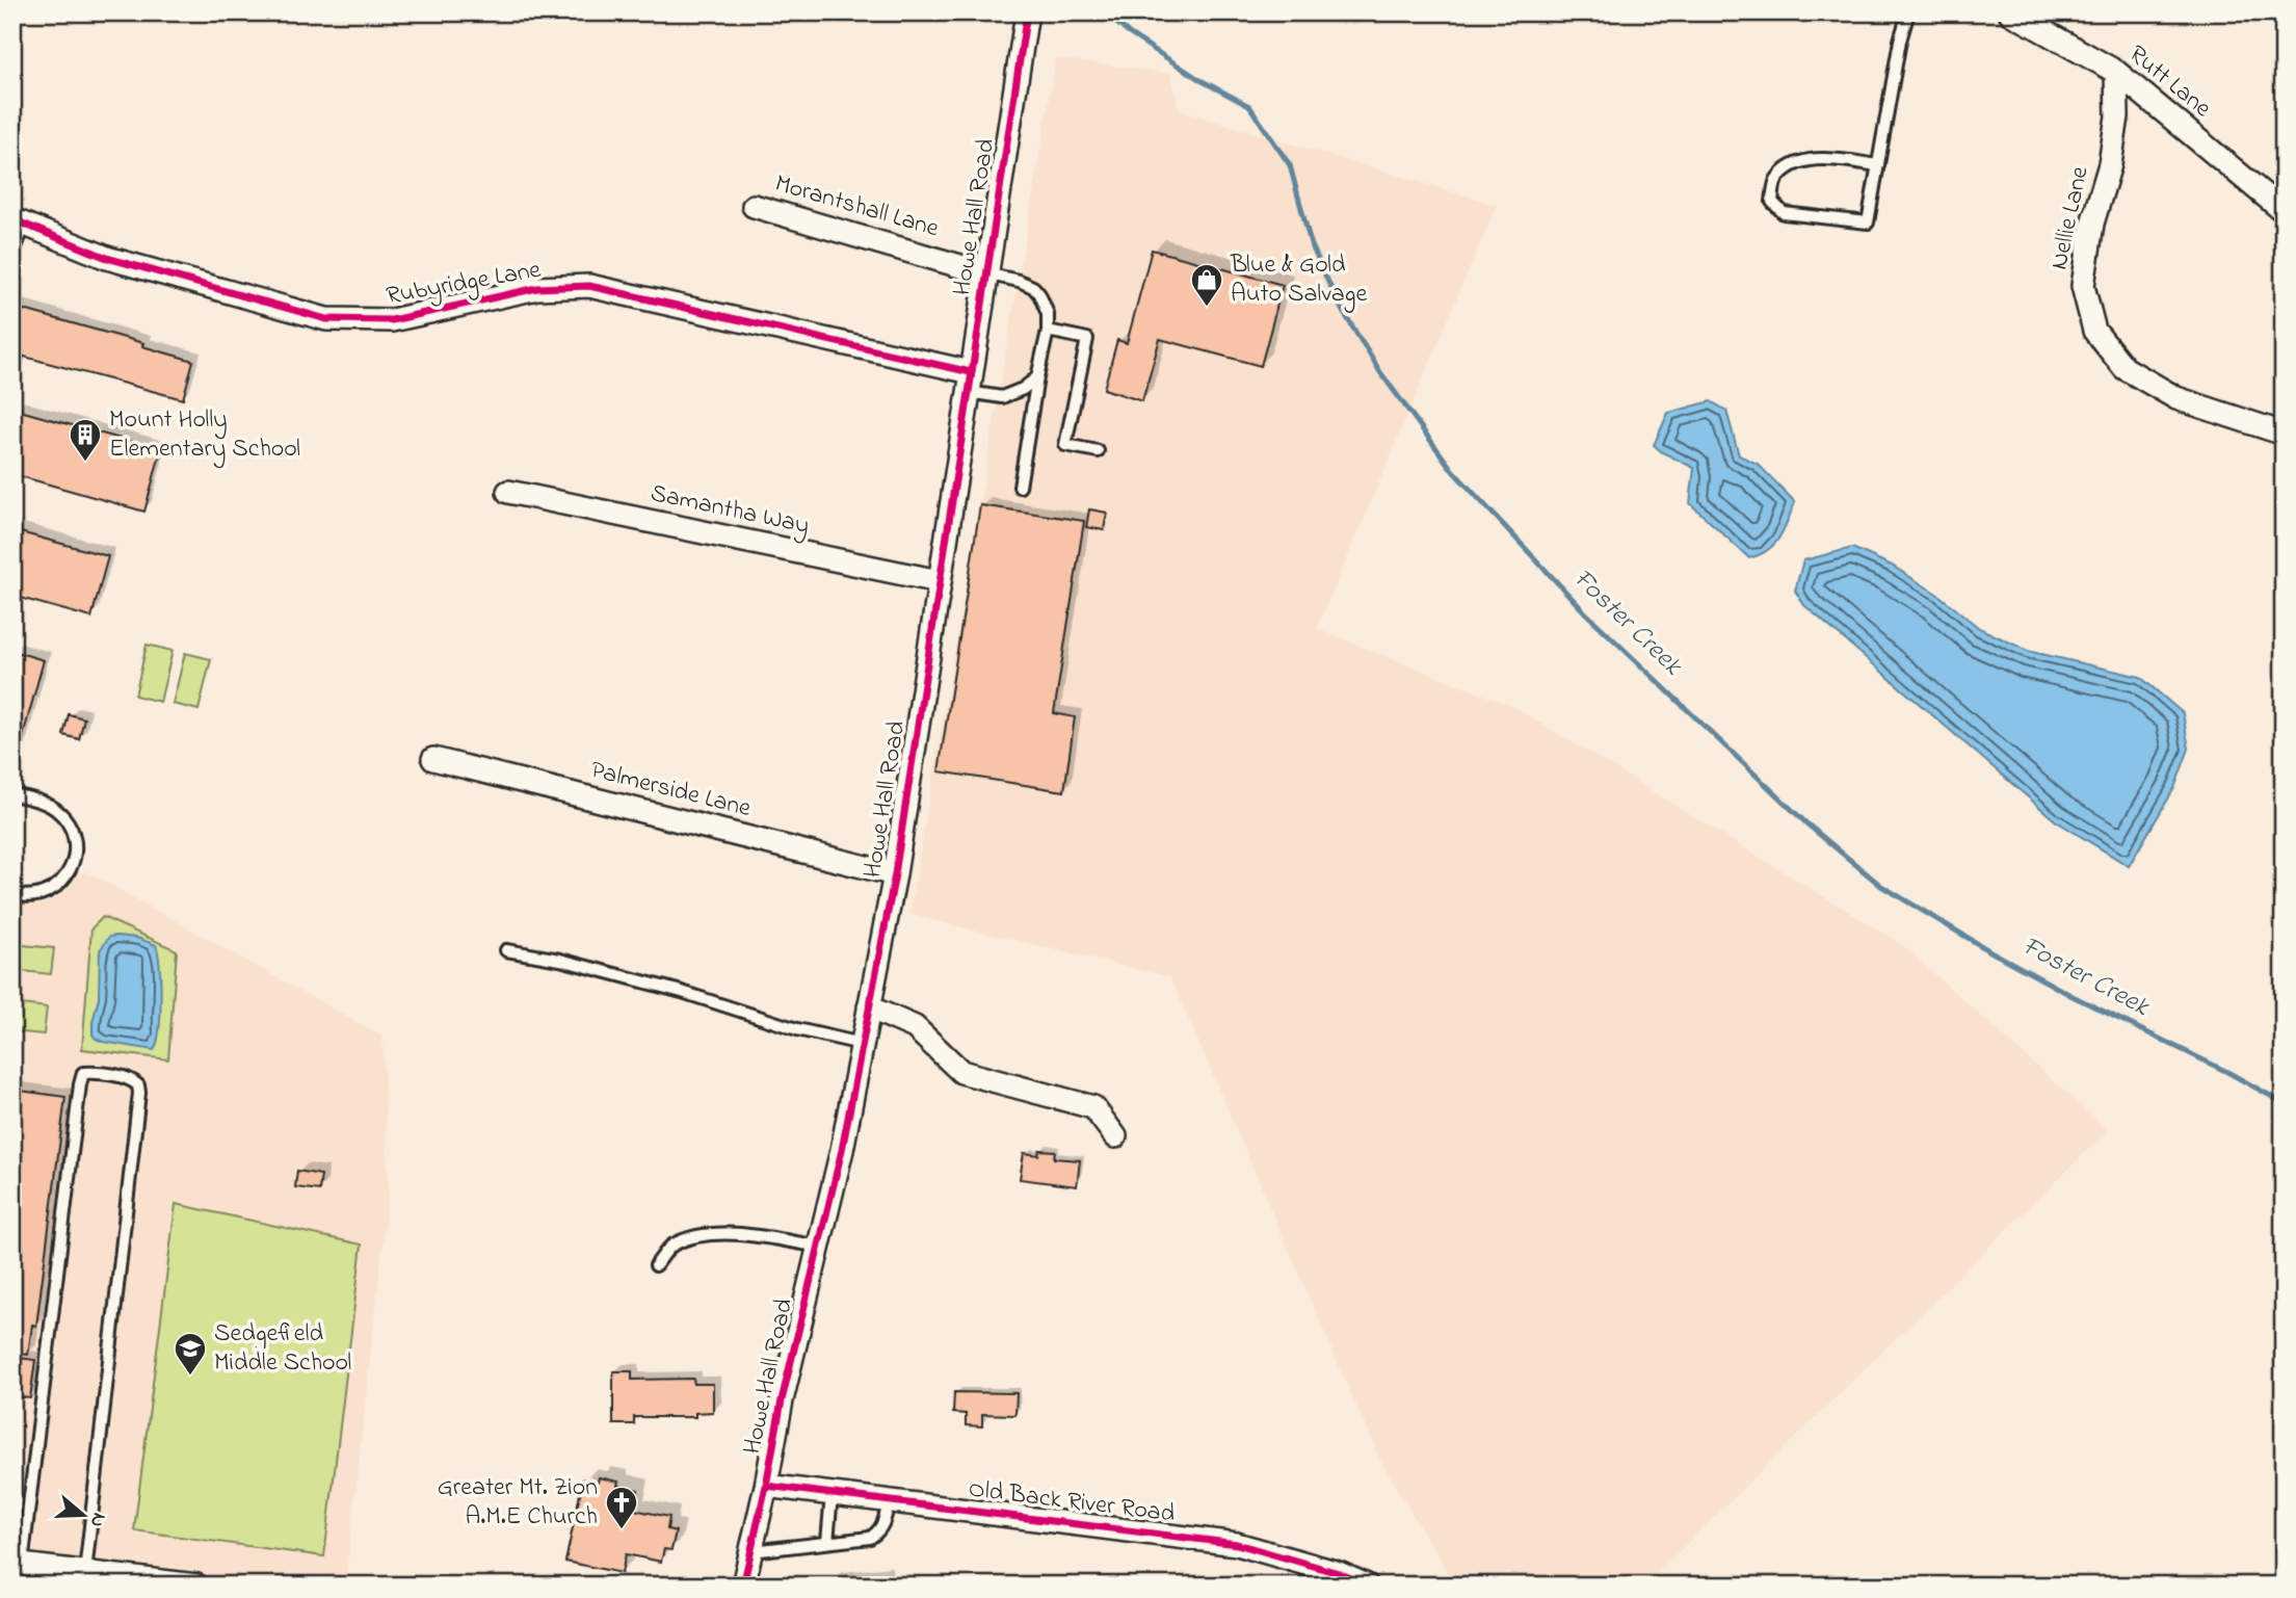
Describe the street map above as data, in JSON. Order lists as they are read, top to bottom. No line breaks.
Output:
{"streets":{"street":["Rutt Lane","Morantshall Lane","Howe Hall Road","Nellie Lane","Rubyridge Lane","Samantha Way","Palmerside Lane","Old Back River Road"]},"crossings":[["Rutt Lane","Nellie Lane"],["Morantshall Lane","Howe Hall Road"],["Howe Hall Road","Rubyridge Lane"],["Howe Hall Road","Samantha Way"],["Howe Hall Road","Palmerside Lane"],["Howe Hall Road","Old Back River Road"]],"water":["Foster Creek"],"places":{"shop":["Blue & Gold Auto Salvage"],"building":["Mount Holly Elementary School"],"school or university":["Sedgefield Middle School"],"church":["Greater Mt. Zion A.M.E Church"]},"north":"right"}
